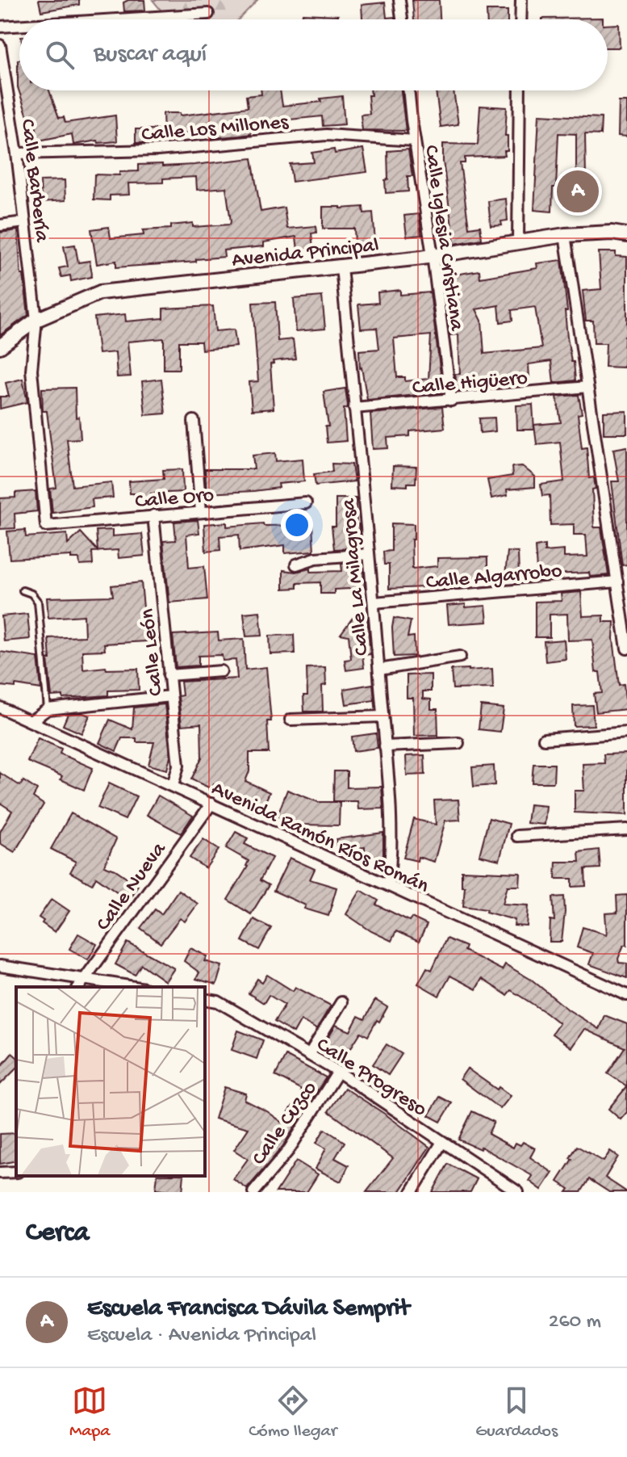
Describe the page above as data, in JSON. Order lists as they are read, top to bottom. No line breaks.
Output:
{"streets":{"street":["Calle Los Millones","Calle Barbería","Calle Iglesia Cristiana","Avenida Principal","Calle Higüero","Calle Oro","Calle Algarrobo","Calle La Milagrosa","Calle León","Avenida Ramón Ríos Román","Calle Nueva","Calle Progreso","Calle Cuzco"]},"crossings":[["Calle Los Millones","Calle Barbería"],["Calle Los Millones","Calle Iglesia Cristiana"],["Calle Barbería","Avenida Principal"],["Calle Barbería","Calle Oro"],["Calle Iglesia Cristiana","Avenida Principal"],["Calle Iglesia Cristiana","Calle Higüero"],["Avenida Principal","Calle La Milagrosa"],["Calle Higüero","Calle La Milagrosa"],["Calle Oro","Calle León"],["Calle Algarrobo","Calle La Milagrosa"],["Calle La Milagrosa","Avenida Ramón Ríos Román"],["Calle León","Avenida Ramón Ríos Román"],["Avenida Ramón Ríos Román","Calle Nueva"],["Calle Progreso","Calle Cuzco"]],"page":{"search":"Buscar aquí","pins":"A","heading":"Cerca","list":[{"mark":"A","name":"Escuela Francisca Dávila Semprit","note":"Escuela · Avenida Principal","value":"260 m"}],"nav":["Mapa","Cómo llegar","Guardados"]}}
